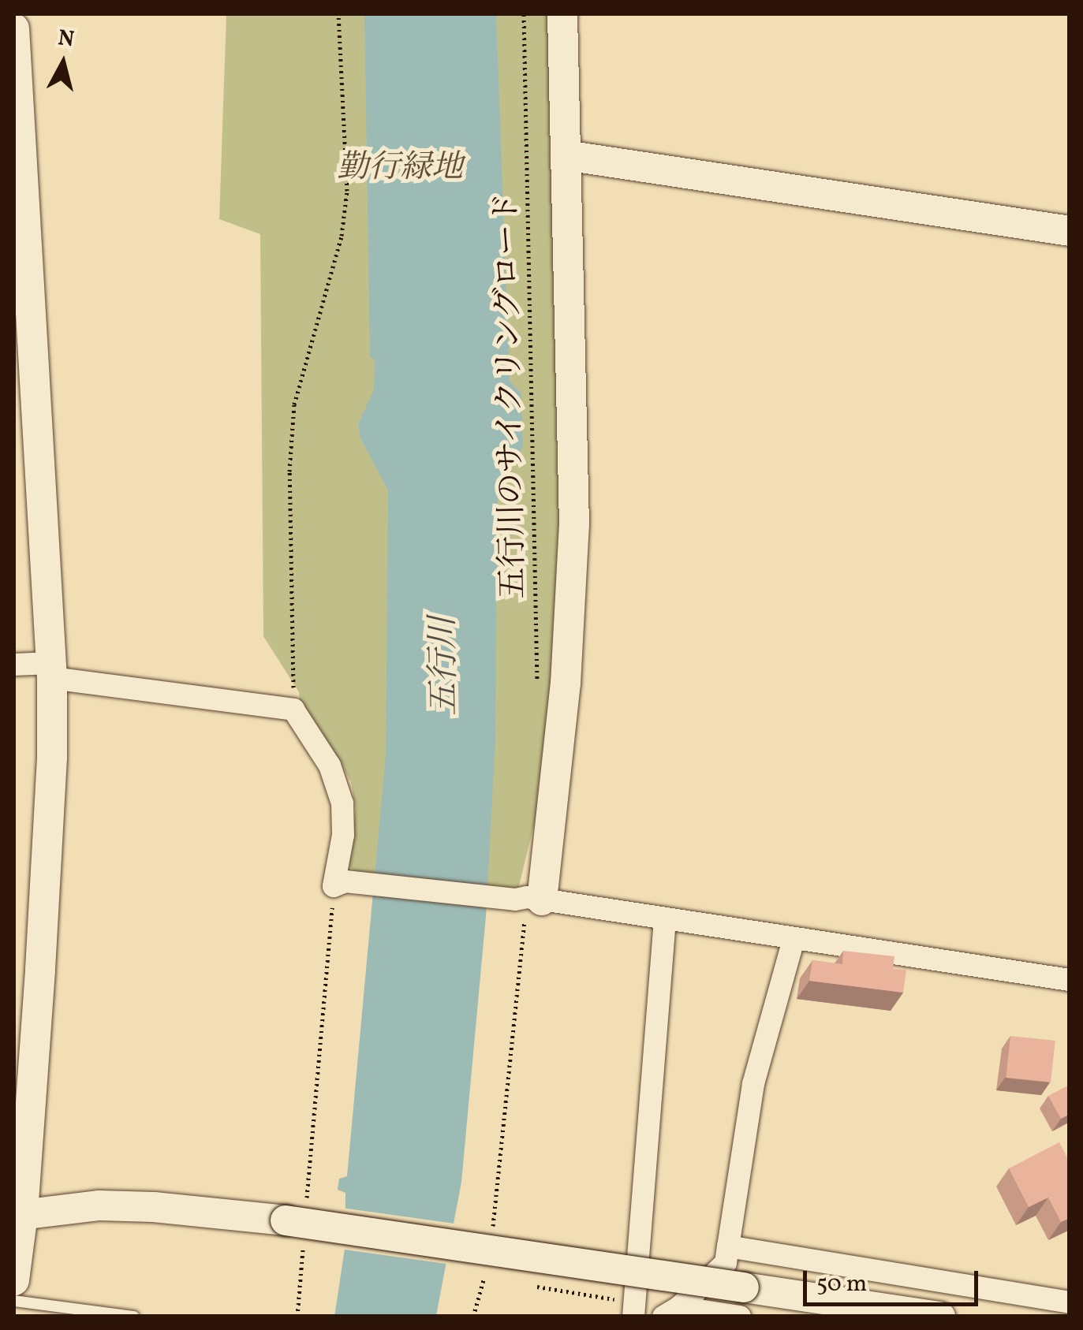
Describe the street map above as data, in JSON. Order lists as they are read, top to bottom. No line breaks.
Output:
{"streets":{"path":["五行川のサイクリングロード"]},"water":["五行川"],"parks":["勤行緑地"],"scale_bar":"50 m","north":"top"}
